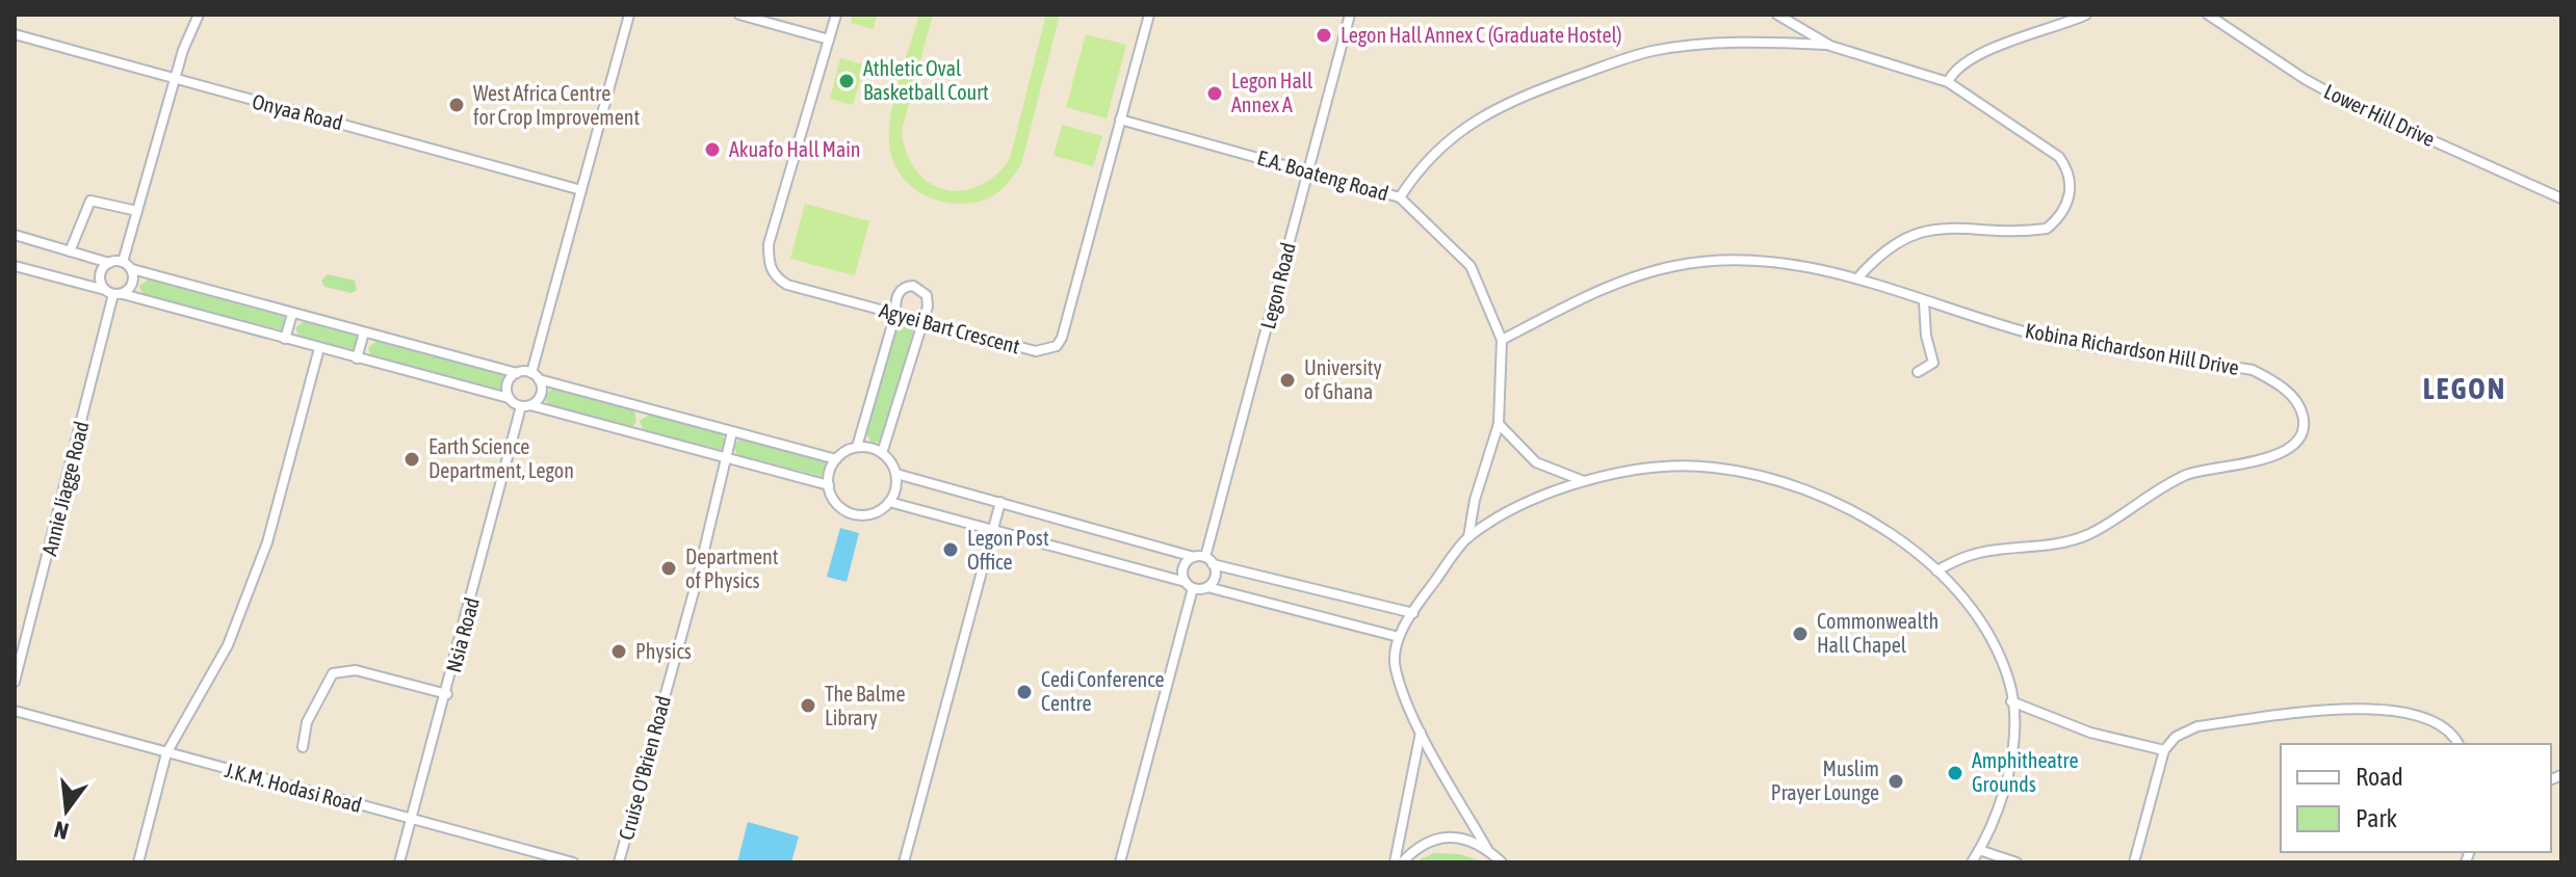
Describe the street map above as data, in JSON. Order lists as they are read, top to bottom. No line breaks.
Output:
{"streets":{"street":["Onyaa Road","Lower Hill Drive","E.A. Boateng Road","Legon Road","Agyei Bart Crescent","Kobina Richardson Hill Drive","Annie Jiagge Road","Nsia Road","Cruise O'Brien Road","J.K.M. Hodasi Road"]},"crossings":[["E.A. Boateng Road","Legon Road"],["E.A. Boateng Road","Agyei Bart Crescent"],["E.A. Boateng Road","Kobina Richardson Hill Drive"],["Nsia Road","J.K.M. Hodasi Road"]],"districts":["LEGON"],"places":["Legon Hall Annex C (Graduate Hostel)","Athletic Oval Basketball Court","Legon Hall Annex A","West Africa Centre for Crop Improvement","Akuafo Hall Main","University of Ghana","Earth Science Department, Legon","Legon Post Office","Department of Physics","Commonwealth Hall Chapel","Physics","Cedi Conference Centre","The Balme Library","Amphitheatre Grounds","Muslim Prayer Lounge"],"legend":["Road","Park"],"north":"bottom"}
